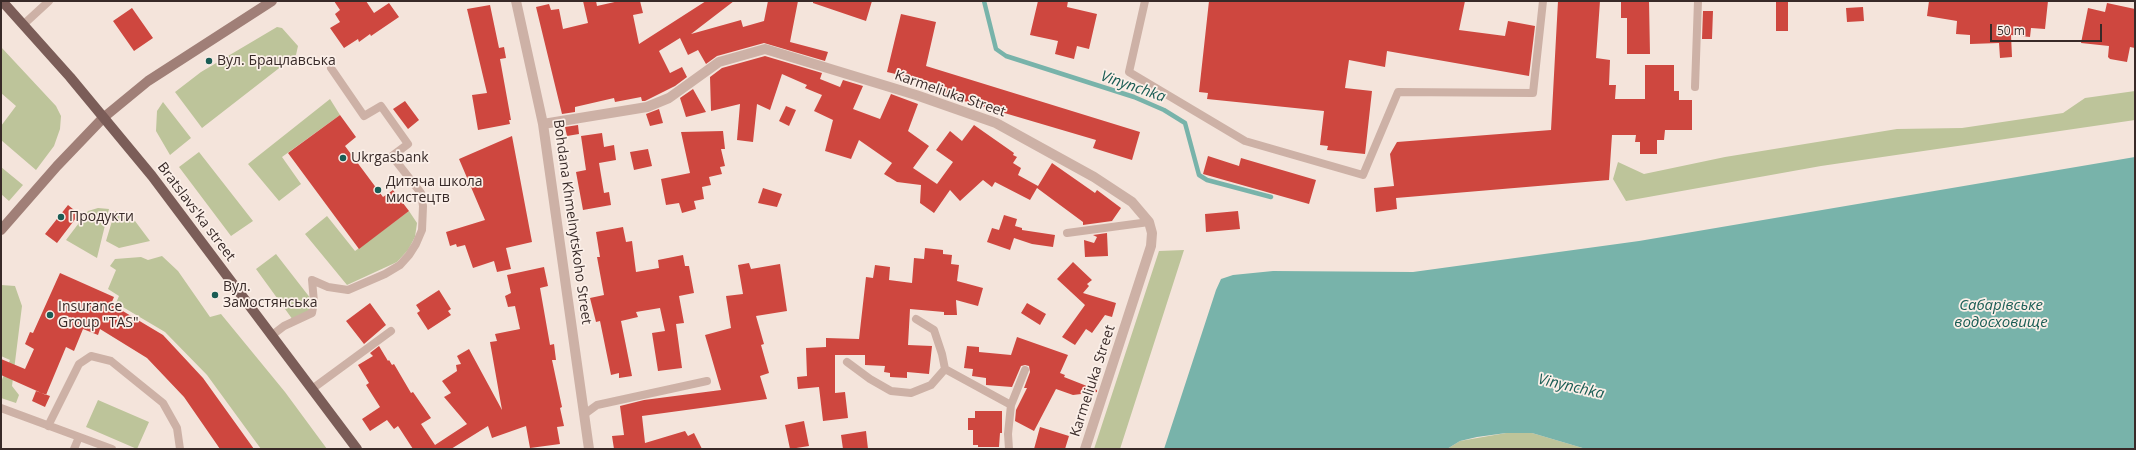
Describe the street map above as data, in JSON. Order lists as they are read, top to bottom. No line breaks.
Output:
{"streets":{"main road":["Bratslavs'ka street"],"street":["Karmeliuka Street","Bohdana Khmelnytskoho Street"]},"crossings":[["Karmeliuka Street","Bohdana Khmelnytskoho Street"]],"water":["Vinynchka","Сабарівське водосховище"],"places":["Вул. Брацлавська","Ukrgasbank","Дитяча школа мистецтв","Продукти","Вул. Замостянська","Insurance Group \"TAS\""],"scale_bar":"50 m"}
